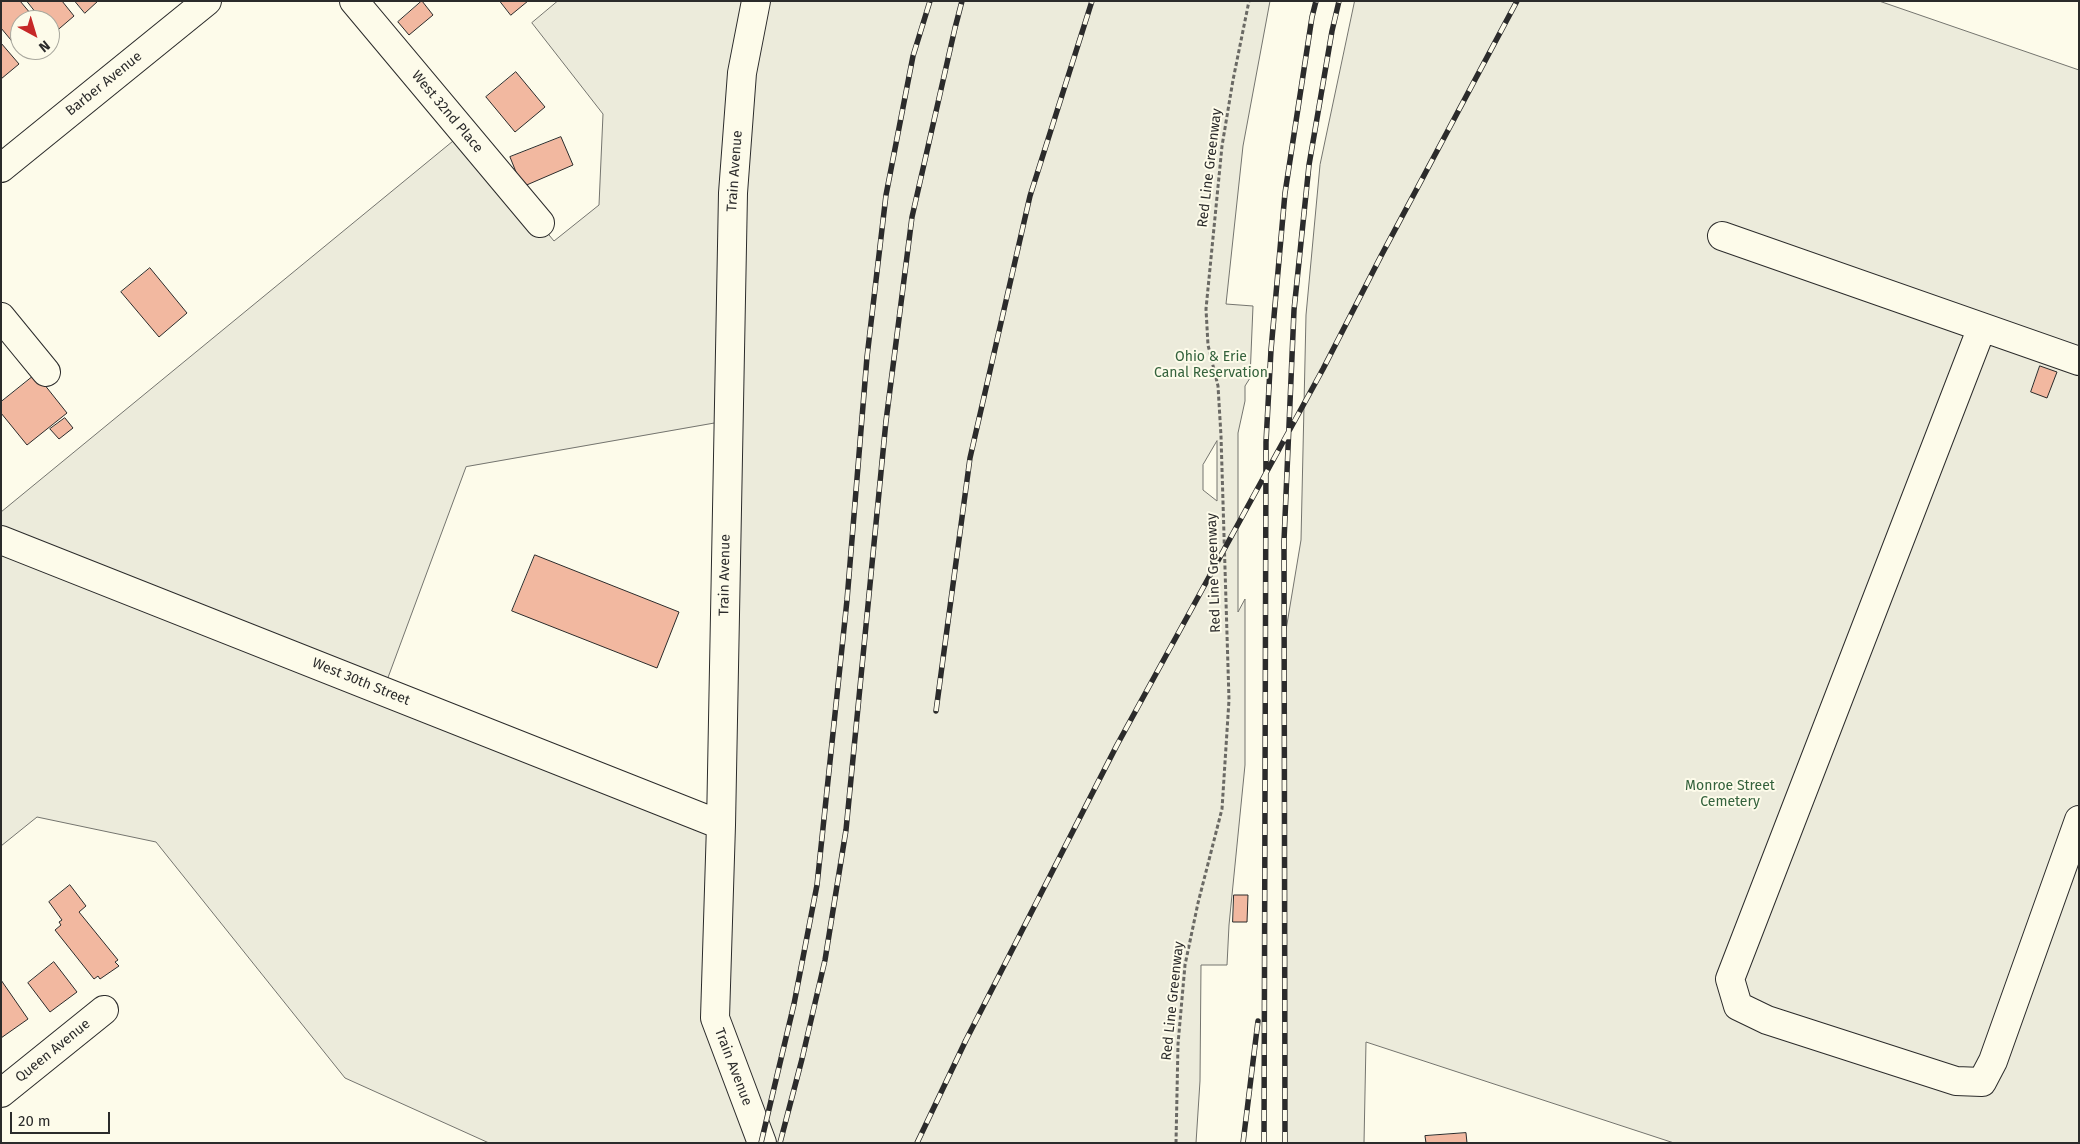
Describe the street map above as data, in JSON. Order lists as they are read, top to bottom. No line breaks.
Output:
{"streets":{"street":["Barber Avenue","West 32nd Place","Train Avenue","West 30th Street","Queen Avenue"],"path":["Red Line Greenway"]},"crossings":[["Train Avenue","West 30th Street"]],"parks":["Ohio & Erie Canal Reservation","Monroe Street Cemetery"],"scale_bar":"20 m","north":"bottom right"}
